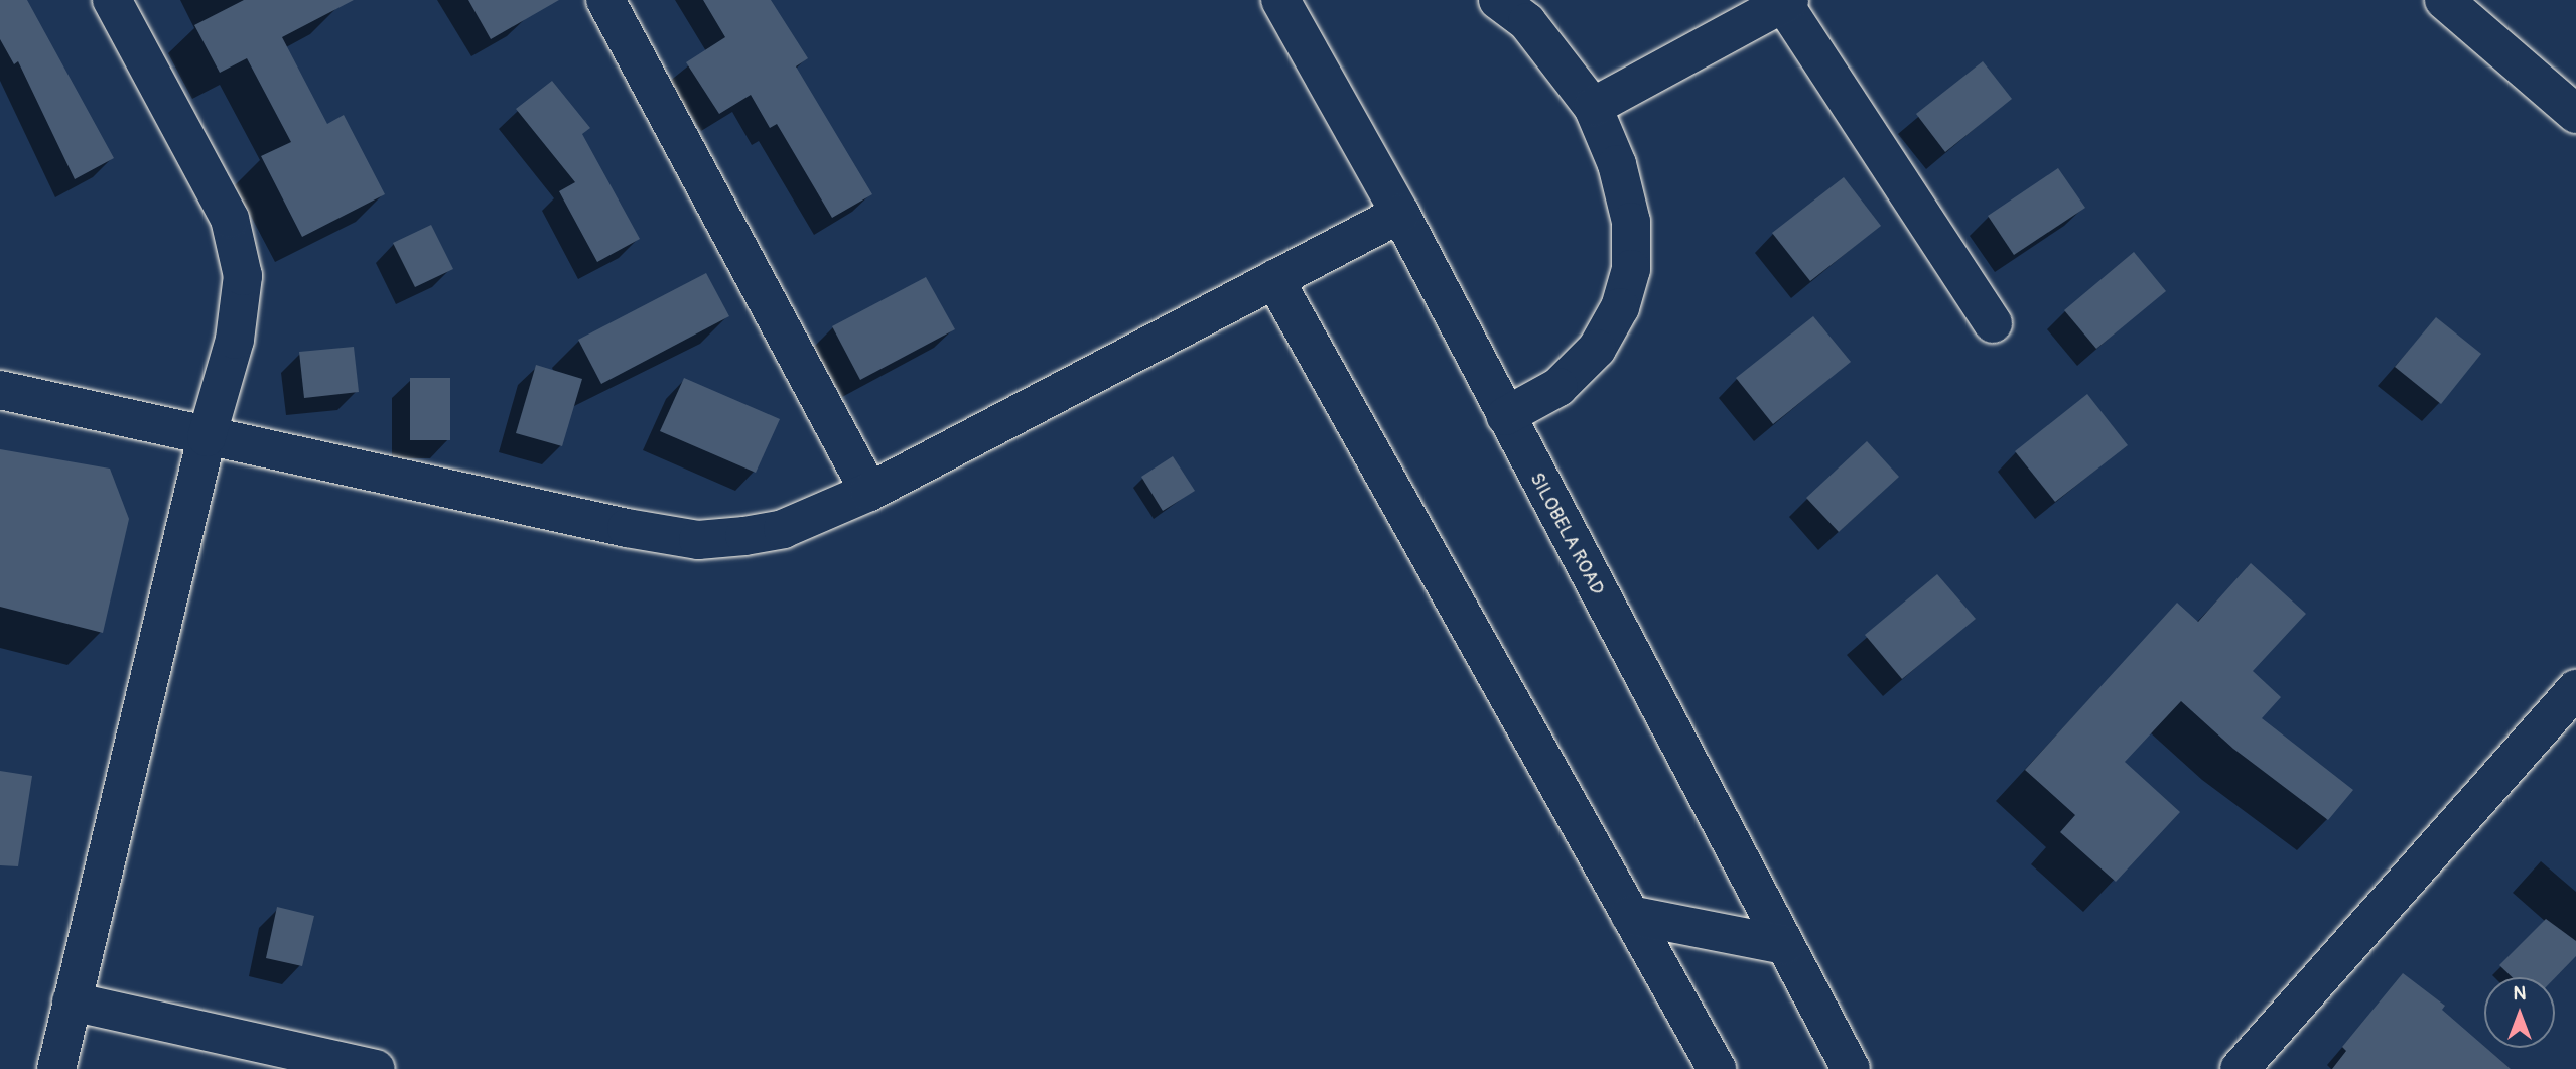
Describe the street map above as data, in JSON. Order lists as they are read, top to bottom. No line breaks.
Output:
{"streets":{"street":["SILOBELA ROAD"]},"north":"top"}
